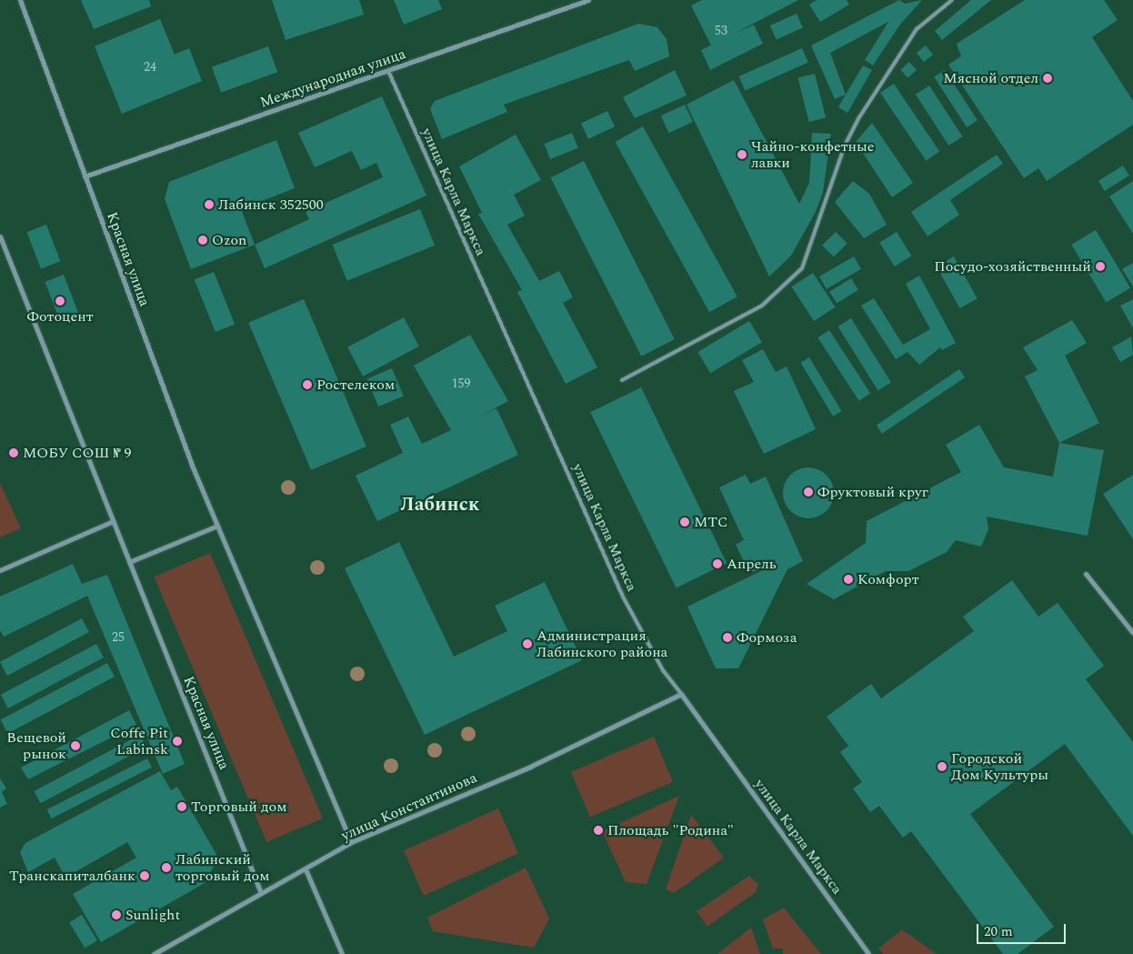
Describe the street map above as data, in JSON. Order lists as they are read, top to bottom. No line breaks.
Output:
{"streets":{"street":["Международная улица","улица Карла Маркса","Красная улица","улица Константинова"]},"crossings":[["Международная улица","улица Карла Маркса"],["Международная улица","Красная улица"],["улица Карла Маркса","улица Константинова"],["Красная улица","улица Константинова"]],"districts":["Лабинск"],"places":["Мясной отдел","Чайно-конфетные лавки","Лабинск 352500","Ozon","Посудо-хозяйственный","Фотоцент","Ростелеком","МОБУ СОШ № 9","Фруктовый круг","МТС","Апрель","Комфорт","Формоза","Администрация Лабинского района","Coffe Pit Labinsk","Вещевой рынок","Городской Дом Культуры","Торговый дом","Площадь \"Родина\"","Лабинский торговый дом","Транскапиталбанк","Sunlight"],"house_numbers":["53","24","159","25"],"scale_bar":"20 m"}
